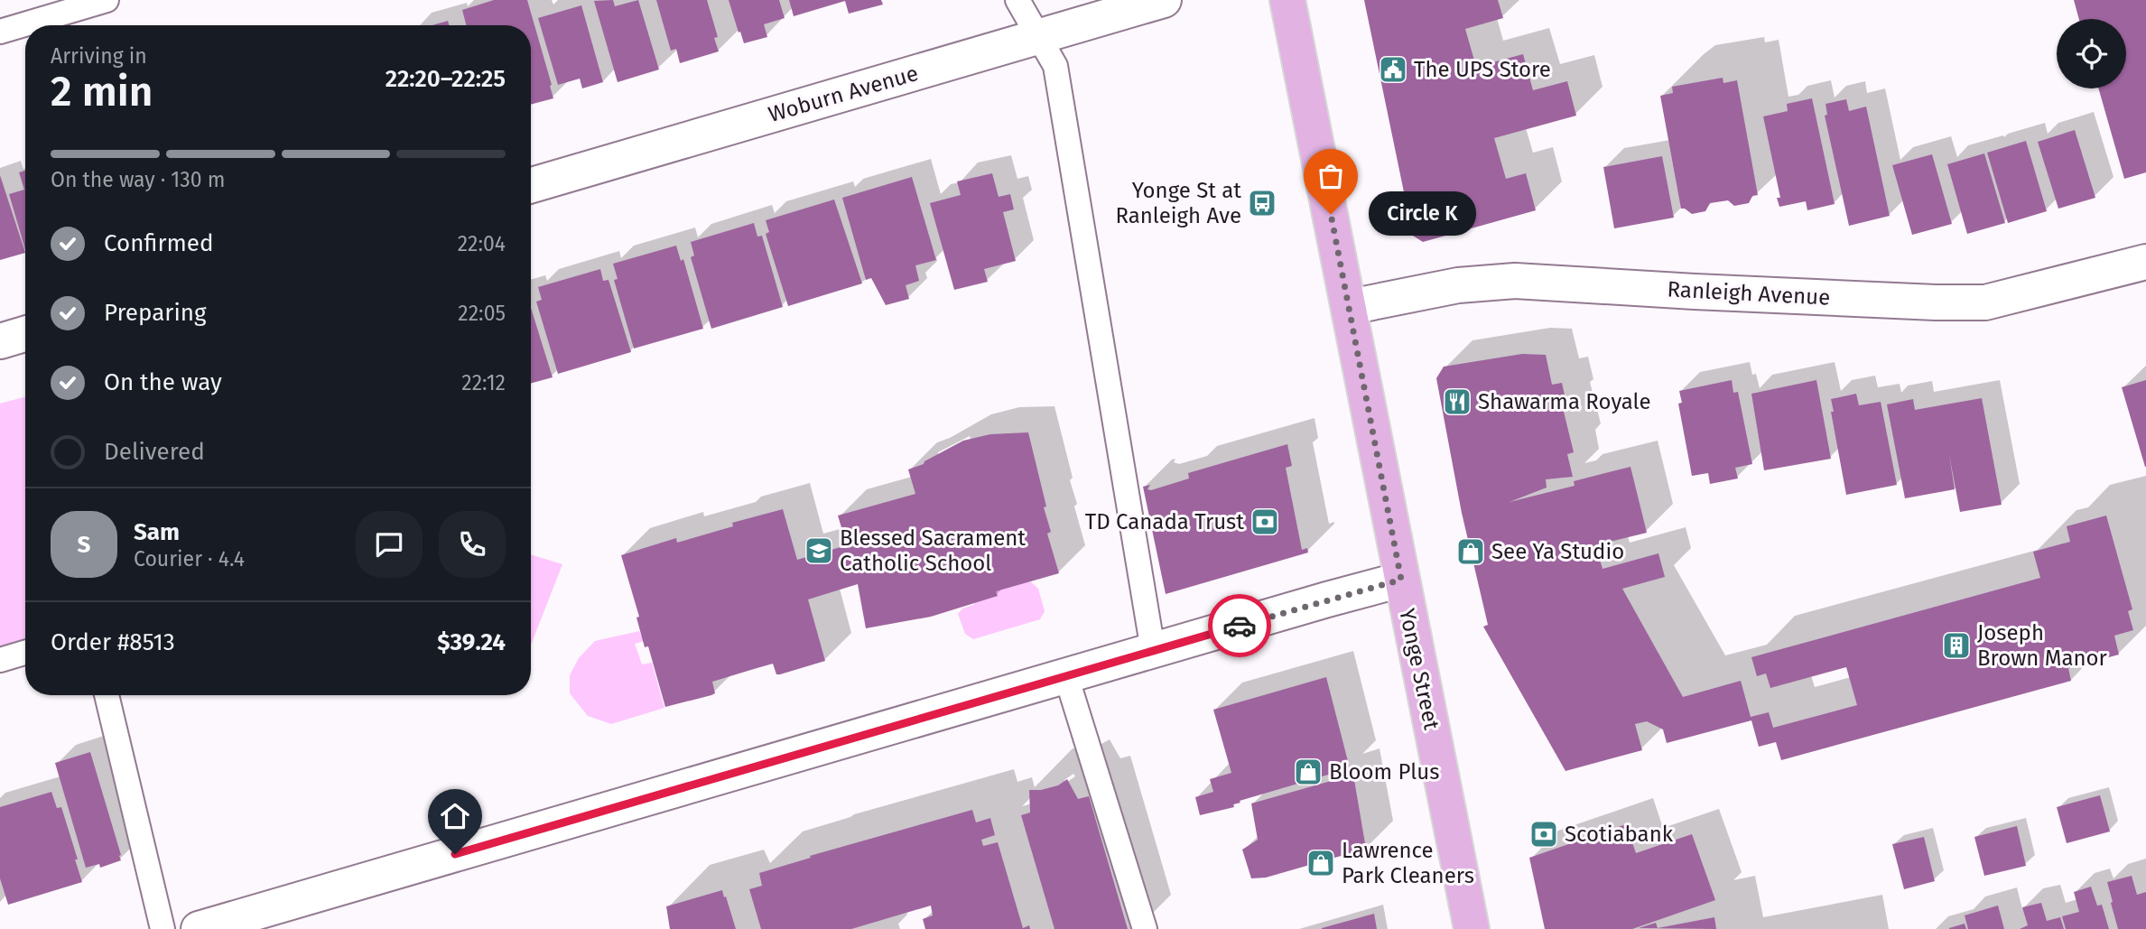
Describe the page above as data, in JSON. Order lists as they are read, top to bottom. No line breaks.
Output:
{"streets":{"main road":["Yonge Street"],"street":["Woburn Avenue","Ranleigh Avenue"]},"crossings":[["Ranleigh Avenue","Yonge Street"]],"places":{"public building":["The UPS Store"],"bus stop":["Yonge St at Ranleigh Ave"],"other":["Circle K"],"restaurant":["Shawarma Royale"],"bank":["TD Canada Trust","Scotiabank"],"school or university":["Blessed Sacrament Catholic School"],"shop":["See Ya Studio","Bloom Plus","Lawrence Park Cleaners"],"building":["Joseph Brown Manor"]},"page":{"heading":["2 min","Arriving in","22:20–22:25"],"panel":["Sam","Courier · 4.4","Order #8513","$39.24"],"bar":"On the way · 130 m","bubble":"Circle K","list":[["Confirmed","22:04"],["Preparing","22:05"],["On the way","22:12"],"Delivered"],"round":"S"}}
